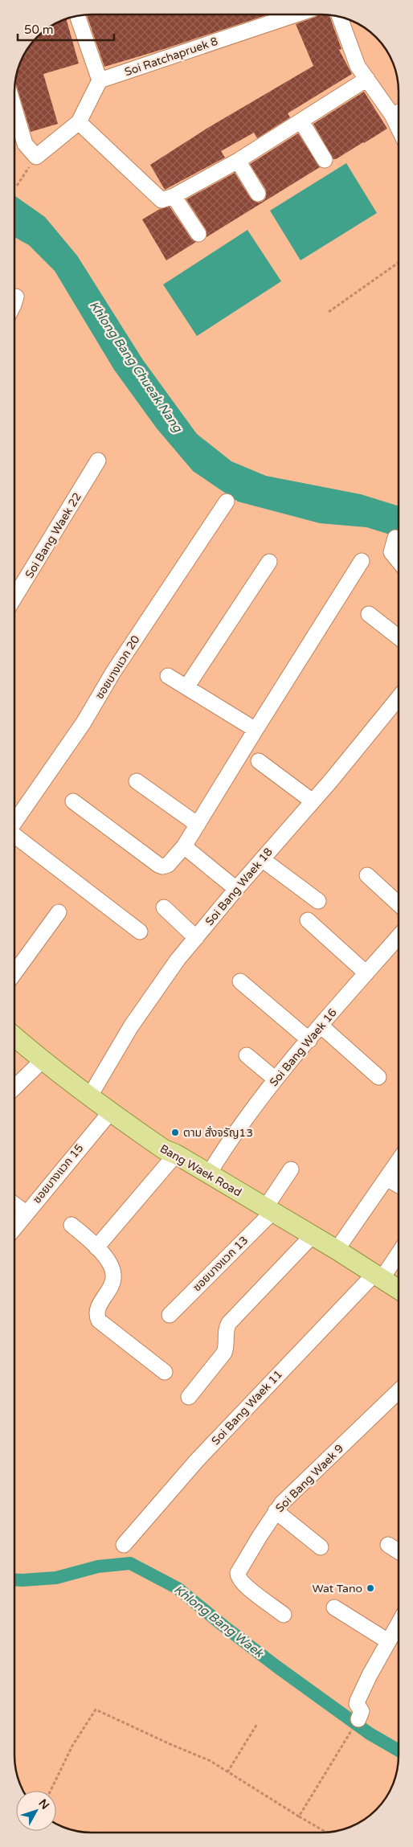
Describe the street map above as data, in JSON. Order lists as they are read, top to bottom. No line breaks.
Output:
{"streets":{"main road":["Bang Waek Road"],"street":["Soi Ratchapruek 8","Soi Bang Waek 22","ซอยบางแวก 20","Soi Bang Waek 18","Soi Bang Waek 16","ซอยบางแวก 15","ซอยบางแวก 13","Soi Bang Waek 11","Soi Bang Waek 9"]},"crossings":[["Soi Bang Waek 18","Bang Waek Road"],["Soi Bang Waek 16","Bang Waek Road"],["Bang Waek Road","ซอยบางแวก 15"],["Bang Waek Road","ซอยบางแวก 13"],["Bang Waek Road","Soi Bang Waek 11"]],"water":["Khlong Bang Chueak Nang","Khlong Bang Waek"],"places":["ตาม สั่งจรัญ13","Wat Tano"],"scale_bar":"50 m","north":"top right"}
